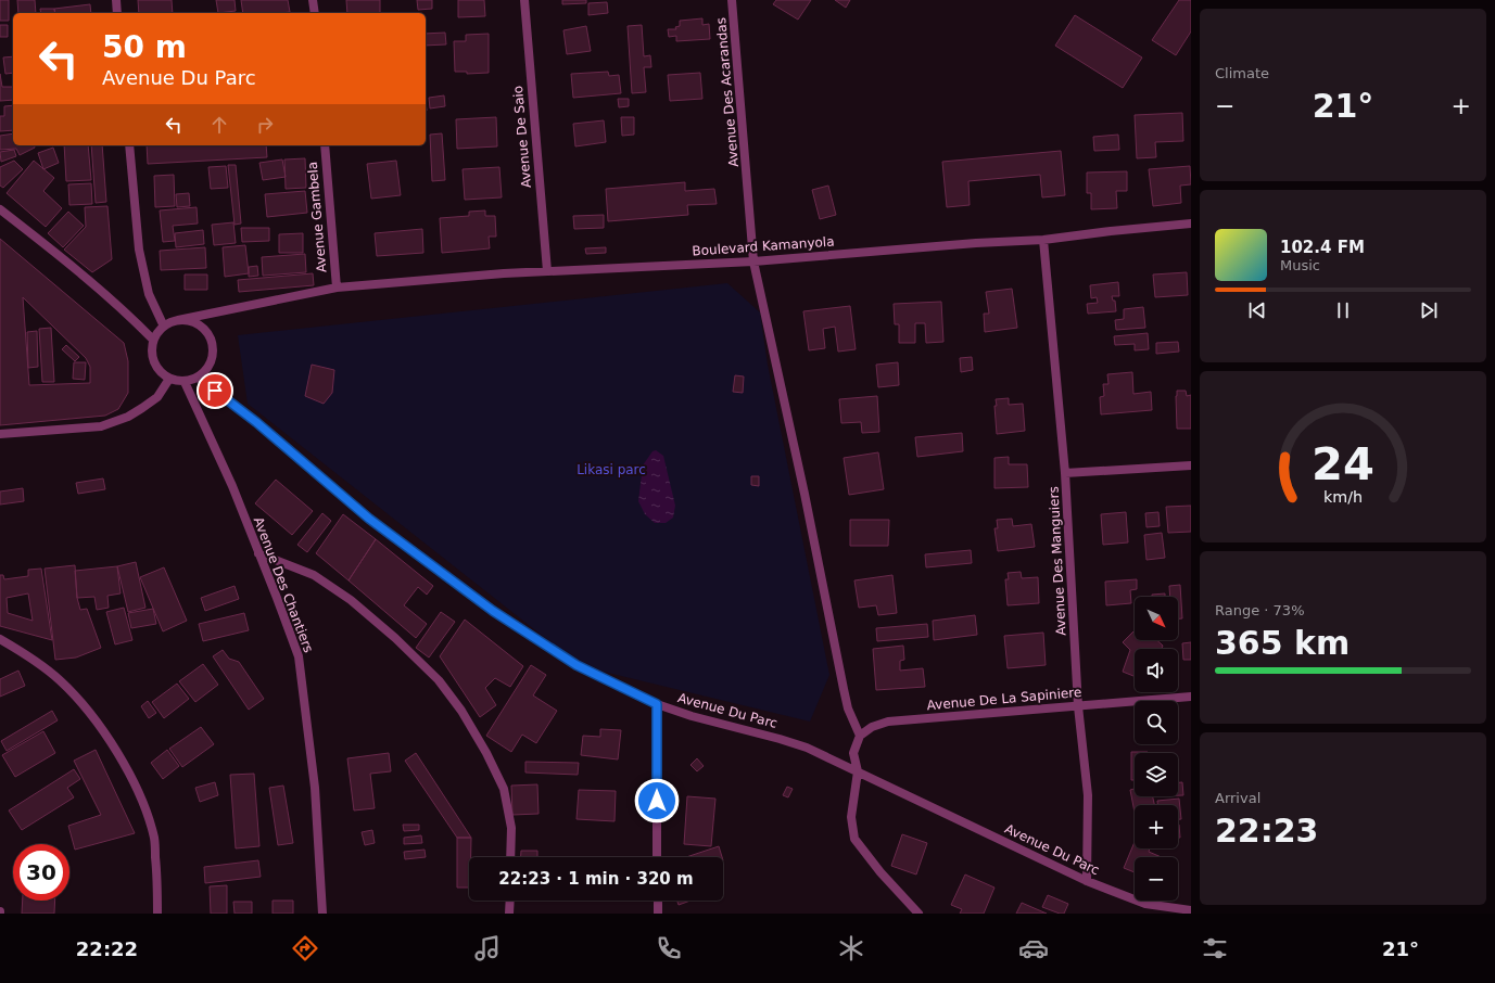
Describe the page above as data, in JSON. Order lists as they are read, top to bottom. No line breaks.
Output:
{"streets":{"street":["Avenue Des Acarandas","Avenue De Saio","Avenue Gambela","Boulevard Kamanyola","Avenue Des Manguiers","Avenue Des Chantiers","Avenue De La Sapiniere","Avenue Du Parc"]},"crossings":[["Avenue Des Acarandas","Boulevard Kamanyola"],["Avenue Des Acarandas","Avenue De La Sapiniere"],["Avenue De Saio","Boulevard Kamanyola"],["Avenue Gambela","Boulevard Kamanyola"],["Boulevard Kamanyola","Avenue Des Manguiers"],["Boulevard Kamanyola","Avenue Des Chantiers"],["Boulevard Kamanyola","Avenue Du Parc"],["Avenue Des Manguiers","Avenue De La Sapiniere"],["Avenue Des Manguiers","Avenue Du Parc"],["Avenue Des Chantiers","Avenue Du Parc"]],"parks":["Likasi parc"],"north":"bottom right","page":{"tile":["Climate",["Range · 73%","365 km"],["Arrival","22:23"]],"turn":["50 m","Avenue Du Parc"],"heat":["−","21°","+"],"song":["102.4 FM","Music"],"map_buttons":["+","−"],"limit":"30","trip":"22:23 · 1 min · 320 m","tabs":["22:22","21°"],"gauge":["24","km/h"]}}
